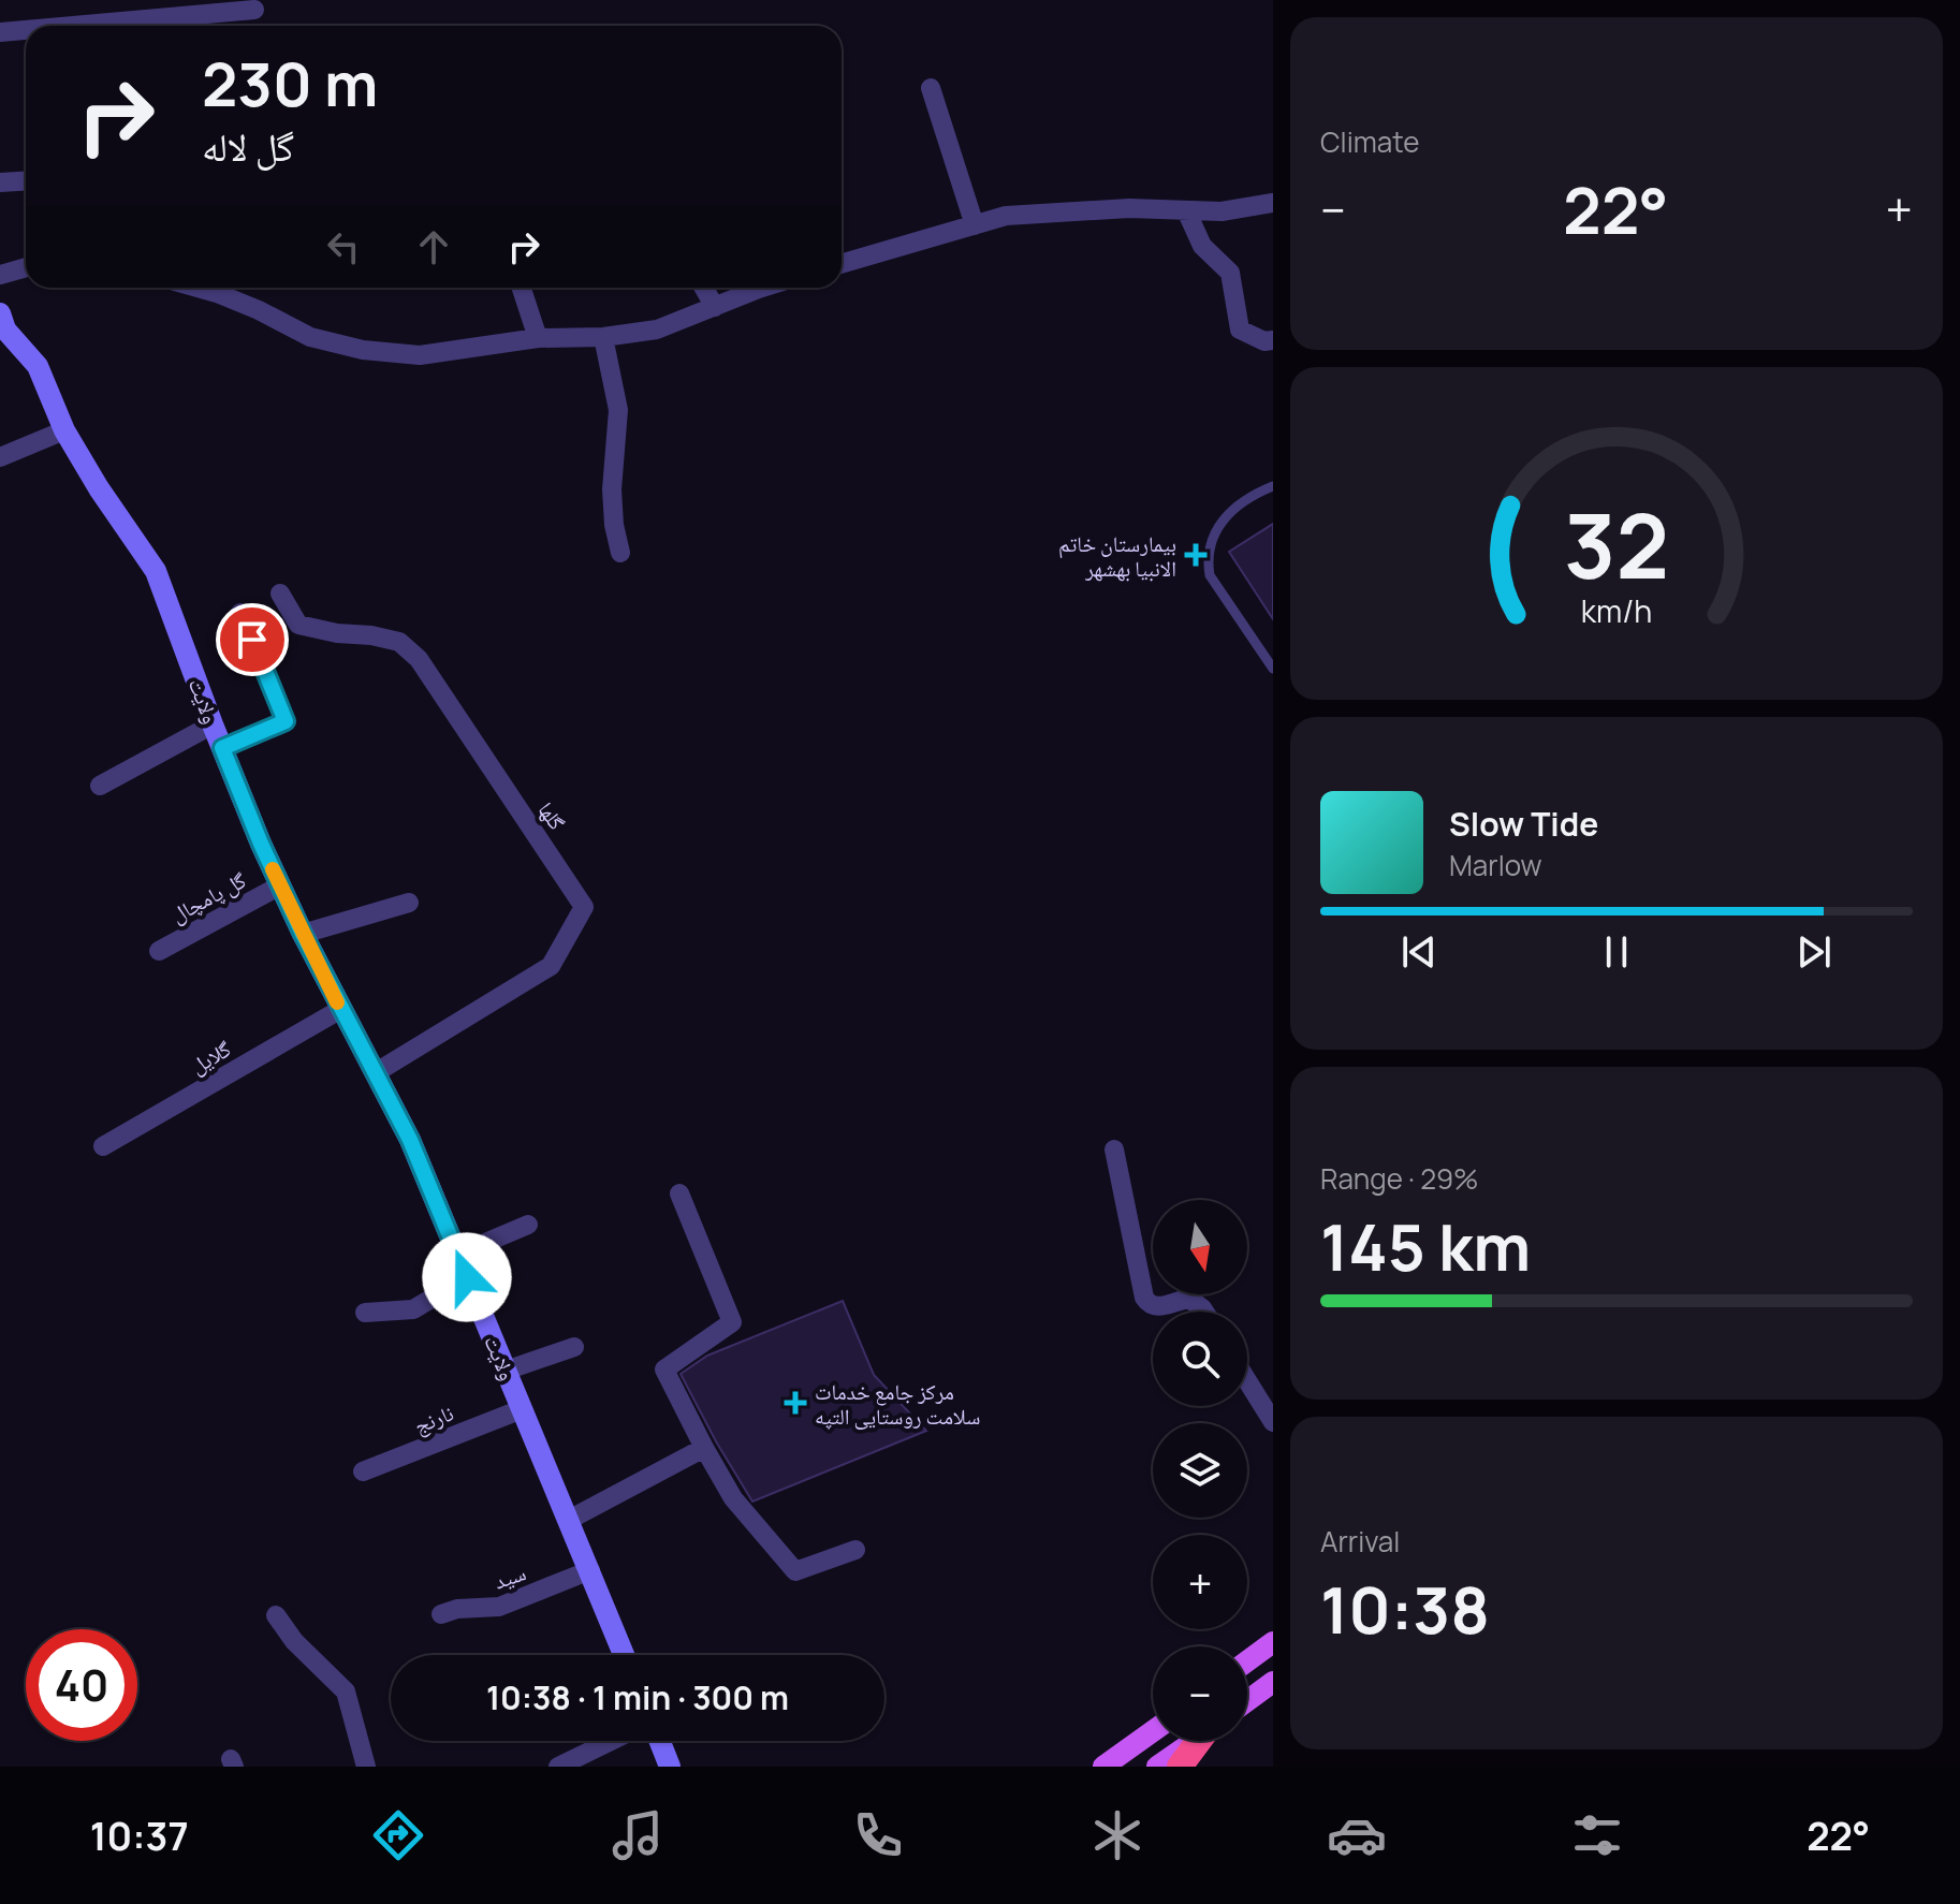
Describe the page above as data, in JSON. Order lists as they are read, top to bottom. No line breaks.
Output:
{"streets":{"street":["ولایت","گلها","گل پامچال","گلایل","نارنج","سید"]},"crossings":[["ولایت","گلها"],["ولایت","گل پامچال"],["ولایت","گلایل"],["ولایت","نارنج"],["ولایت","سید"]],"places":{"health":["بیمارستان خاتم الانبیا بهشهر","مرکز جامع خدمات سلامت روستایی التپه"]},"north":"bottom","page":{"tile":["Climate",["Range · 29%","145 km"],["Arrival","10:38"]],"turn":["230 m","گل لاله"],"heat":["−","22°","+"],"song":["Slow Tide","Marlow"],"map_buttons":["+","−"],"limit":"40","trip":"10:38 · 1 min · 300 m","tabs":["10:37","22°"],"gauge":["32","km/h"]}}
